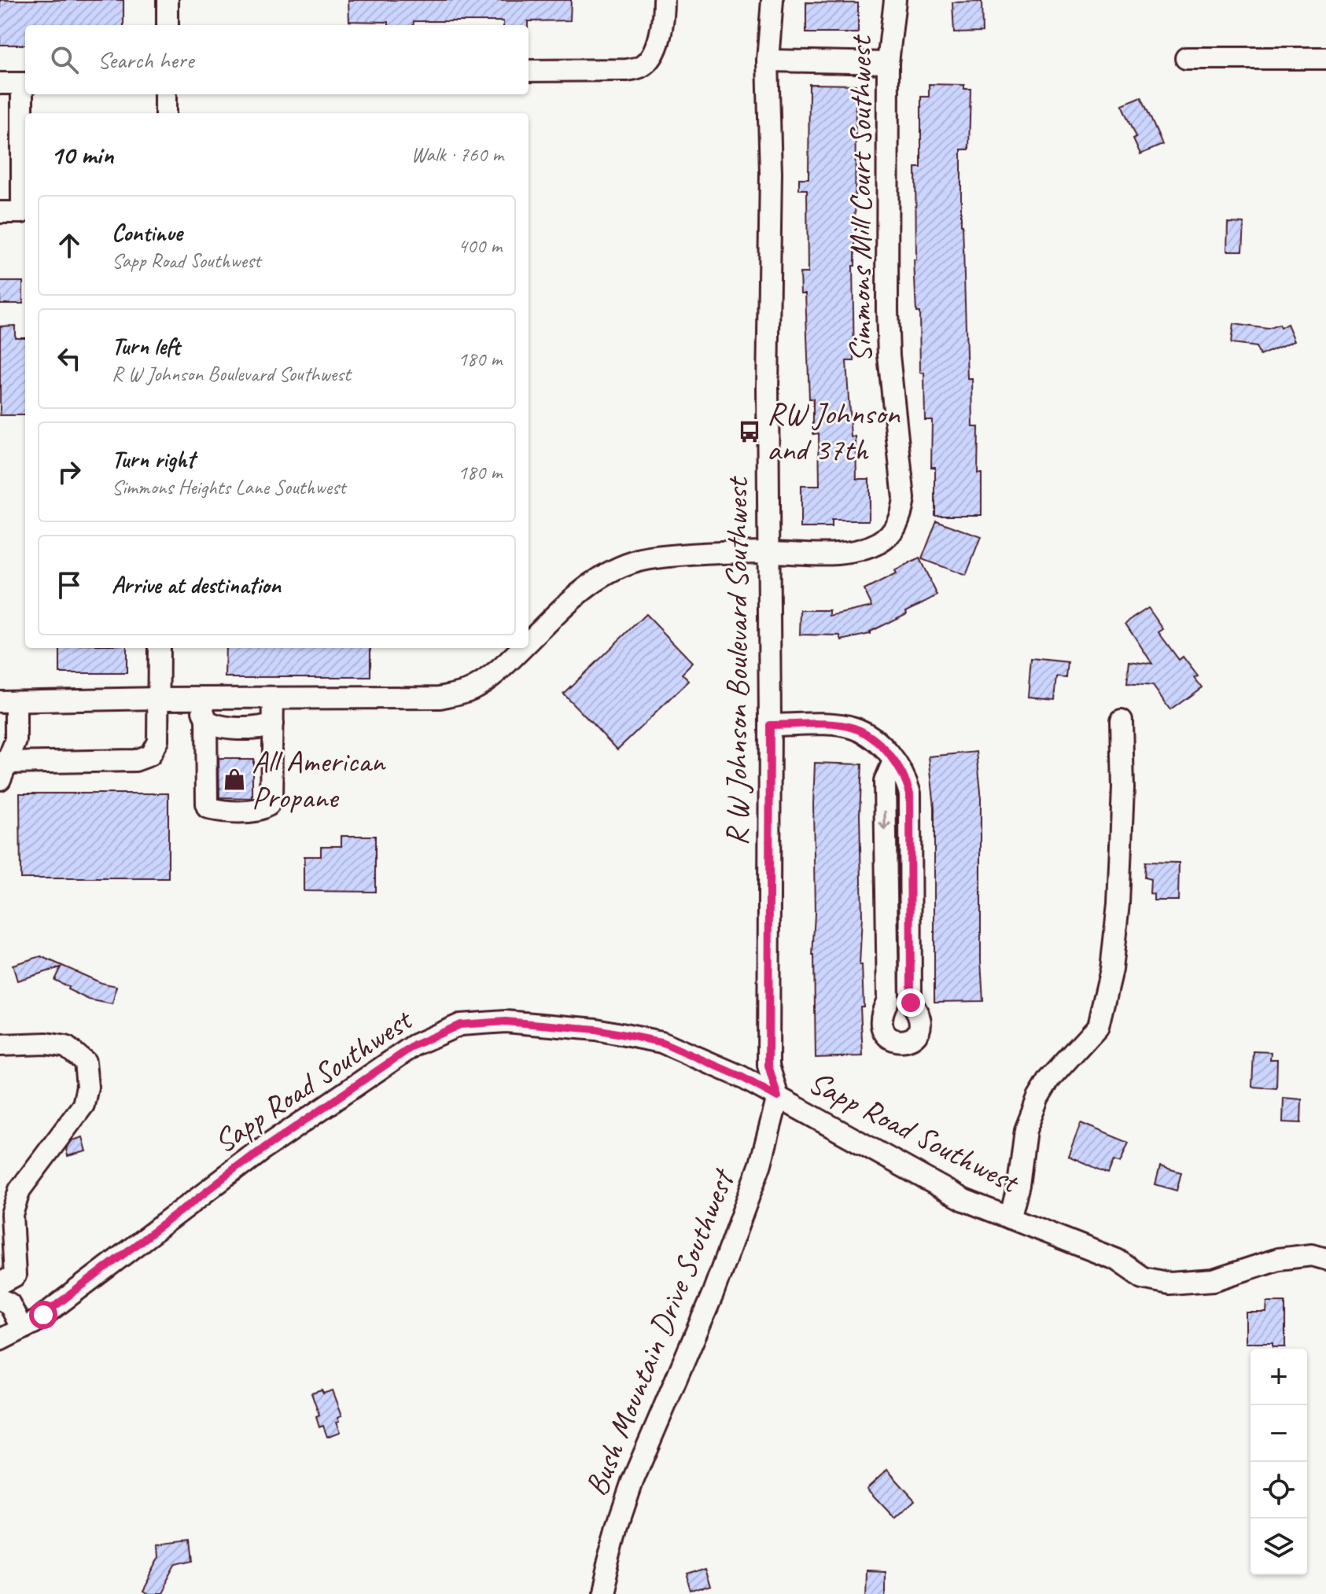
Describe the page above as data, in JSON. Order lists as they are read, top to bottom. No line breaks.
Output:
{"streets":{"street":["Simmons Mill Court Southwest","R W Johnson Boulevard Southwest","Sapp Road Southwest","Bush Mountain Drive Southwest"]},"crossings":[["Simmons Mill Court Southwest","R W Johnson Boulevard Southwest"],["R W Johnson Boulevard Southwest","Sapp Road Southwest"],["R W Johnson Boulevard Southwest","Bush Mountain Drive Southwest"],["Sapp Road Southwest","Bush Mountain Drive Southwest"]],"places":{"bus stop":["RW Johnson and 37th"],"shop":["All American Propane"]},"page":{"search":"Search here","heading":["10 min","Walk · 760 m"],"list":[["Continue","Sapp Road Southwest","400 m"],["Turn left","R W Johnson Boulevard Southwest","180 m"],["Turn right","Simmons Heights Lane Southwest","180 m"],"Arrive at destination"],"map_buttons":["+","−"]}}
